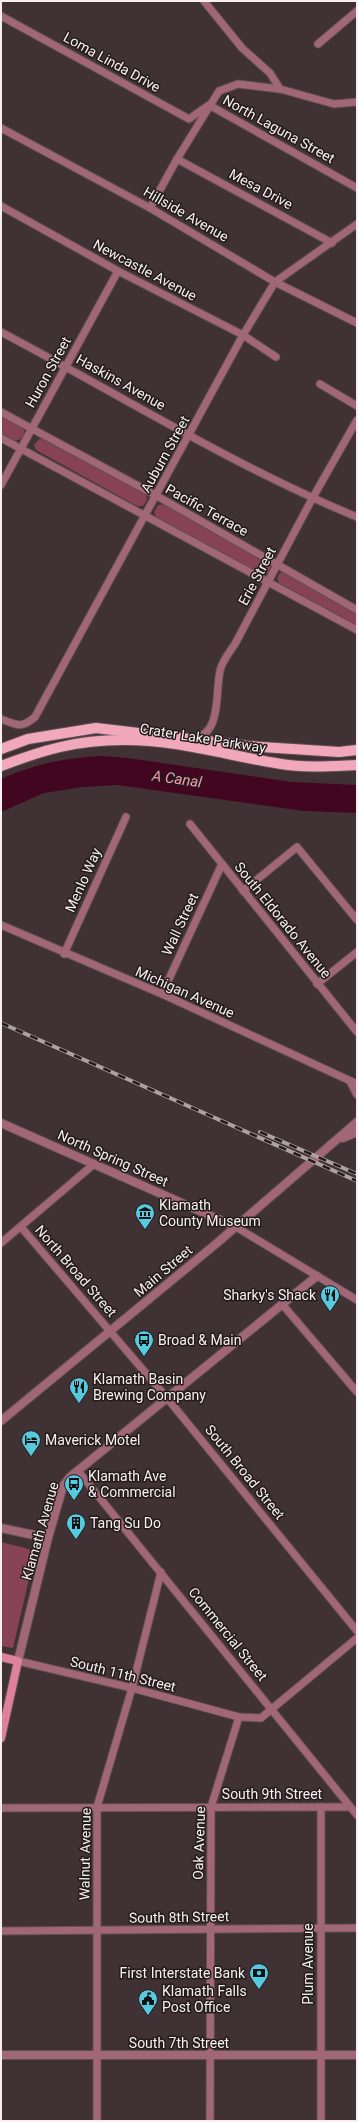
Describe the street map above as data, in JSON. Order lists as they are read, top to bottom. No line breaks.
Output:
{"streets":{"main road":["Crater Lake Parkway","Klamath Avenue","South 11th Street"],"street":["Loma Linda Drive","North Laguna Street","Mesa Drive","Hillside Avenue","Newcastle Avenue","Huron Street","Haskins Avenue","Auburn Street","Pacific Terrace","Erie Street","Menlo Way","South Eldorado Avenue","Wall Street","Michigan Avenue","North Spring Street","North Broad Street","Main Street","South Broad Street","Commercial Street","South 9th Street","Oak Avenue","Walnut Avenue","South 8th Street","Plum Avenue","South 7th Street"]},"crossings":[["Loma Linda Drive","North Laguna Street"],["Mesa Drive","Auburn Street"],["Hillside Avenue","Auburn Street"],["Newcastle Avenue","Huron Street"],["Newcastle Avenue","Auburn Street"],["Huron Street","Haskins Avenue"],["Huron Street","Pacific Terrace"],["Haskins Avenue","Auburn Street"],["Haskins Avenue","Erie Street"],["Auburn Street","Pacific Terrace"],["Pacific Terrace","Erie Street"],["Erie Street","Crater Lake Parkway"],["Menlo Way","Michigan Avenue"],["South Eldorado Avenue","Wall Street"],["Wall Street","Michigan Avenue"],["North Spring Street","Main Street"],["North Broad Street","Main Street"],["North Broad Street","South Broad Street"],["Main Street","South Broad Street"],["South Broad Street","Klamath Avenue"],["Klamath Avenue","Commercial Street"],["Klamath Avenue","South 11th Street"],["Commercial Street","South 9th Street"],["Commercial Street","Walnut Avenue"],["South 11th Street","Oak Avenue"],["South 11th Street","Walnut Avenue"],["South 9th Street","Oak Avenue"],["South 9th Street","Walnut Avenue"],["South 9th Street","Plum Avenue"],["Oak Avenue","South 8th Street"],["Oak Avenue","South 7th Street"],["Walnut Avenue","South 8th Street"],["Walnut Avenue","South 7th Street"],["South 8th Street","Plum Avenue"],["Plum Avenue","South 7th Street"]],"water":["A Canal"],"places":{"museum":["Klamath County Museum"],"restaurant":["Sharky's Shack","Klamath Basin Brewing Company"],"bus stop":["Broad & Main","Klamath Ave & Commercial"],"hotel":["Maverick Motel"],"building":["Tang Su Do"],"bank":["First Interstate Bank"],"public building":["Klamath Falls Post Office"]}}
